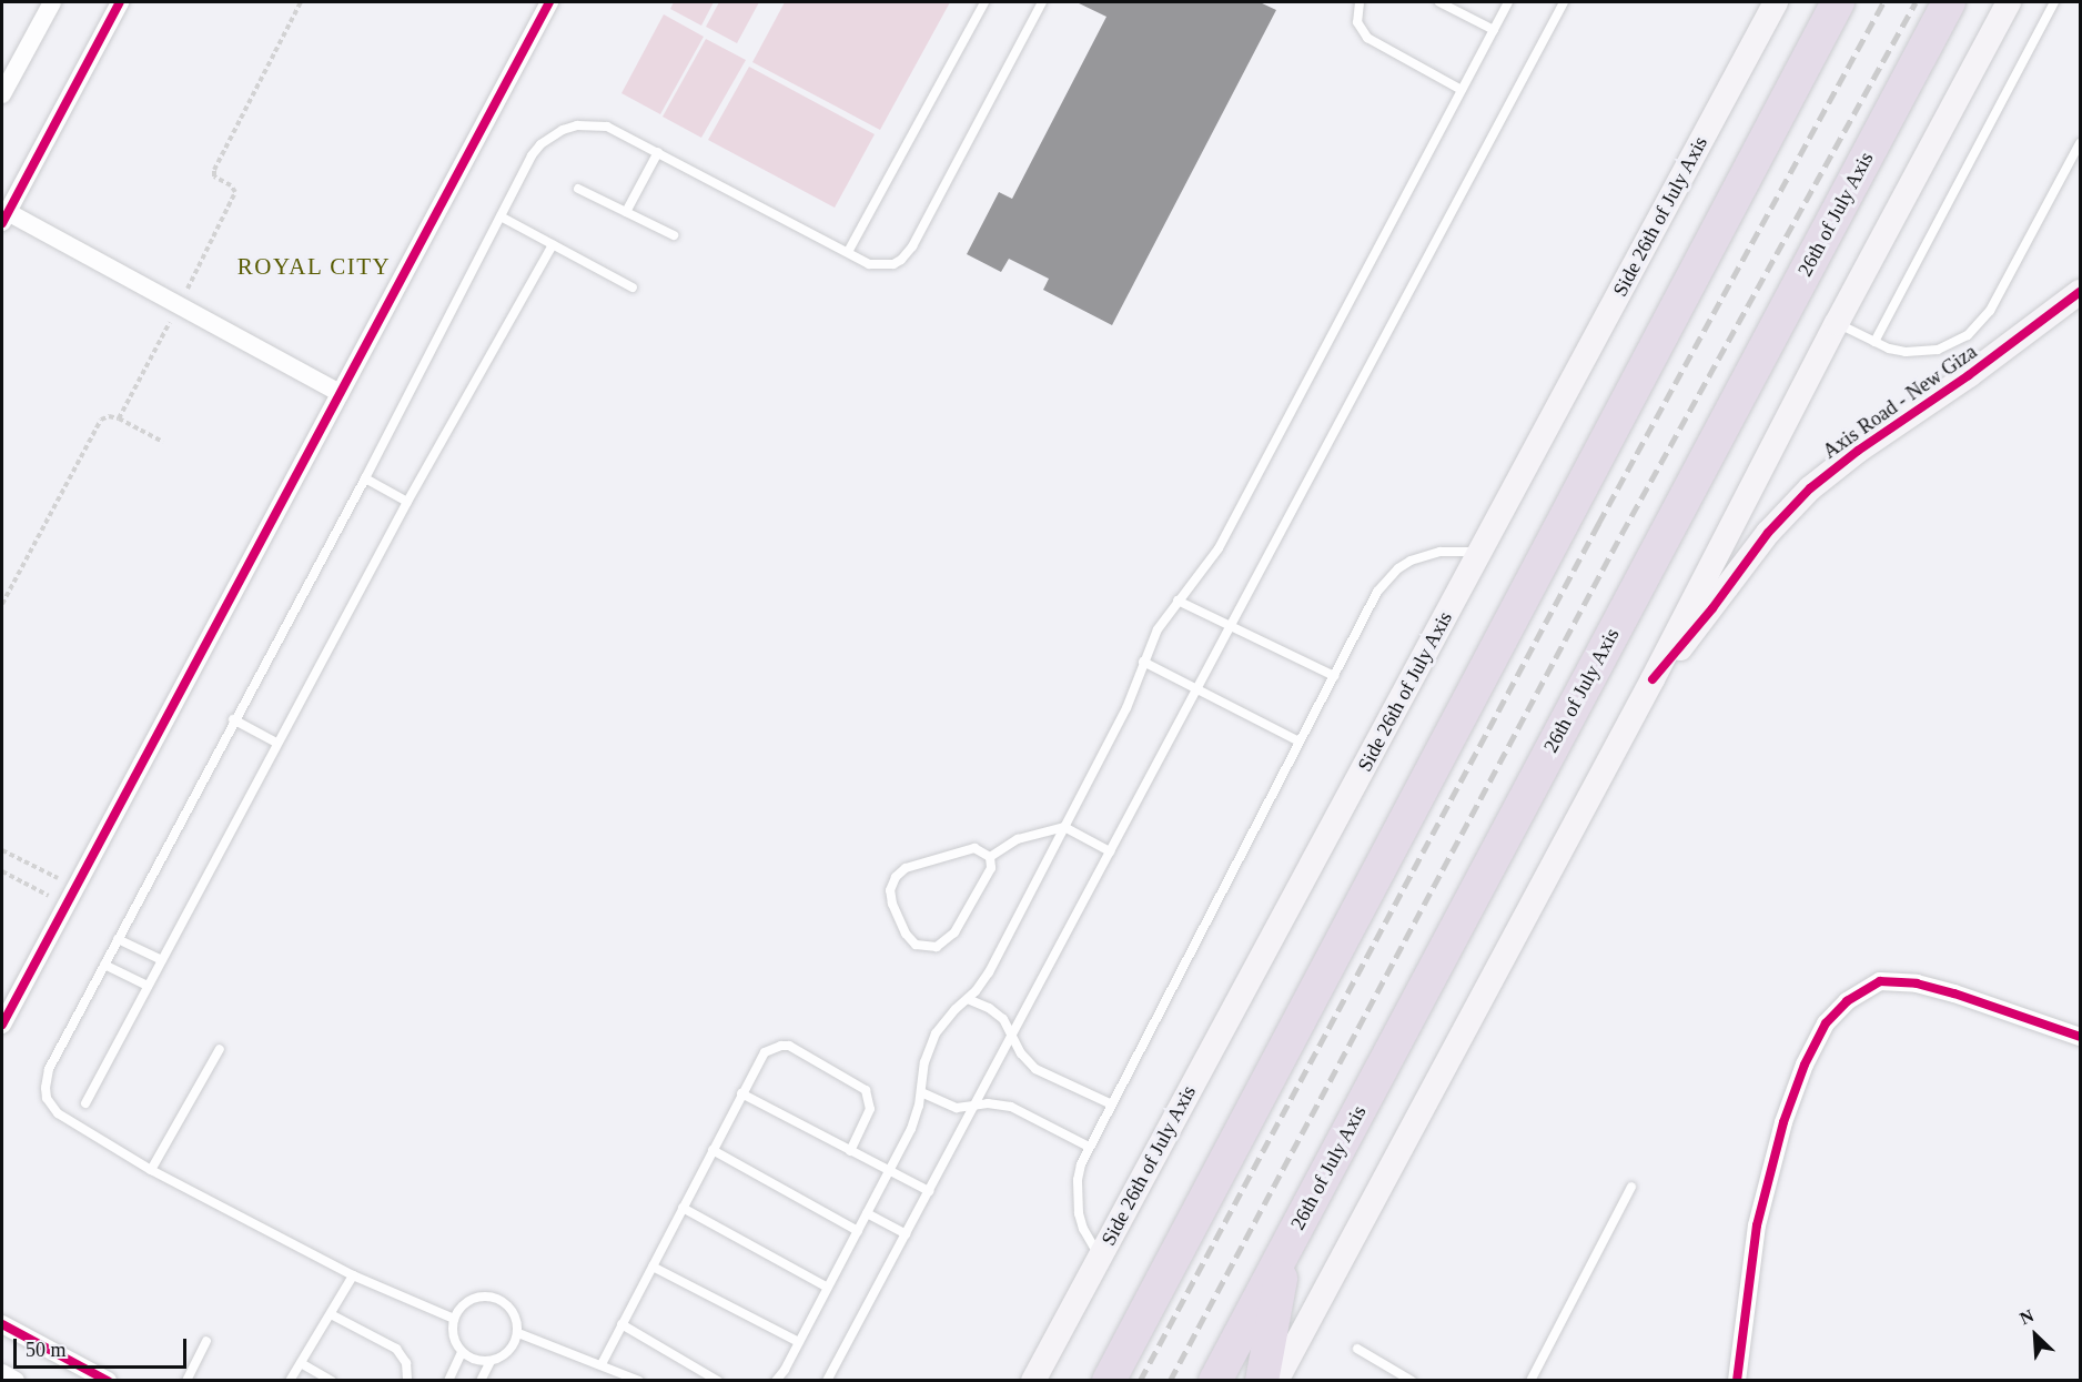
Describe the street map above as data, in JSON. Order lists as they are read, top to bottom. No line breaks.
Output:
{"streets":{"highway":["26th of July Axis"],"main road":["Side 26th of July Axis","Axis Road - New Giza"]},"districts":["ROYAL CITY"],"scale_bar":"50 m","north":"top left"}
